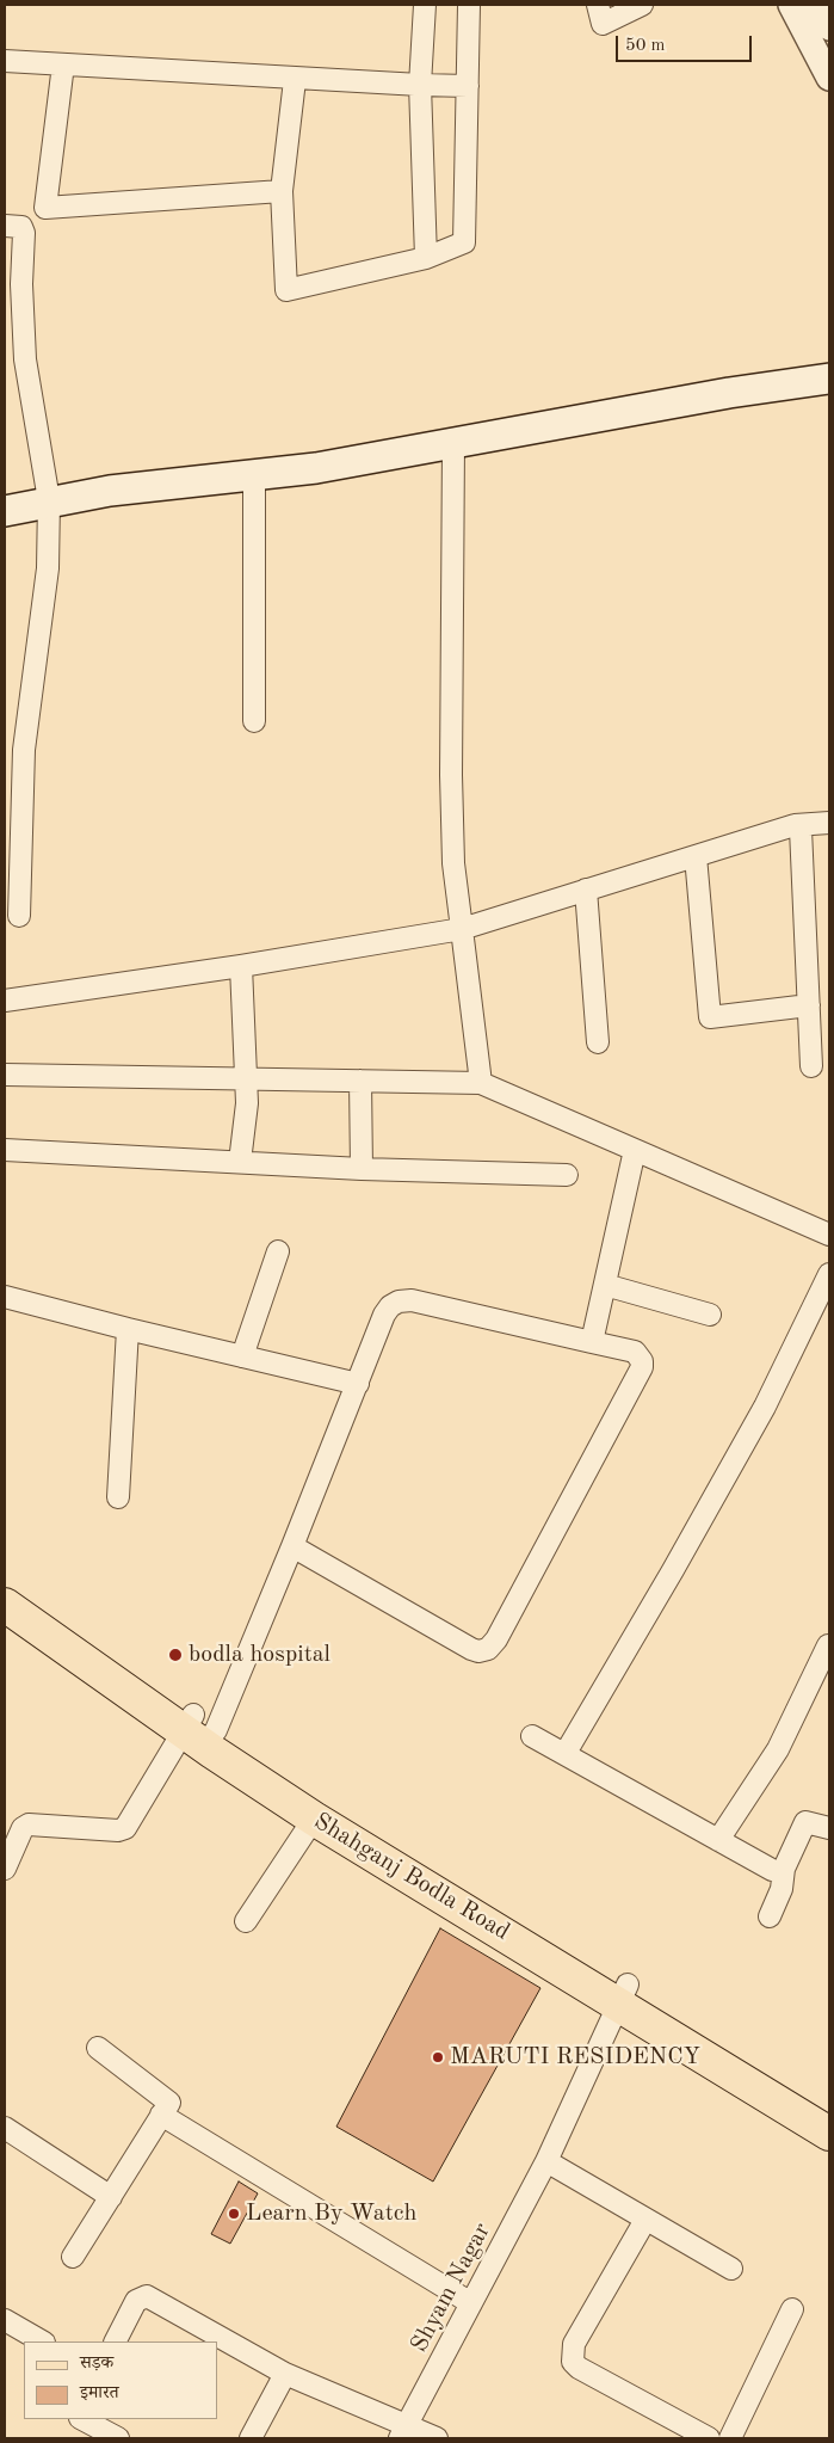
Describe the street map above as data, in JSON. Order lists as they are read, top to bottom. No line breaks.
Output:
{"streets":{"main road":["Shahganj Bodla Road"],"street":["Shyam Nagar"]},"places":["bodla hospital","MARUTI RESIDENCY","Learn By Watch"],"legend":["सड़क","इमारत"],"scale_bar":"50 m"}
